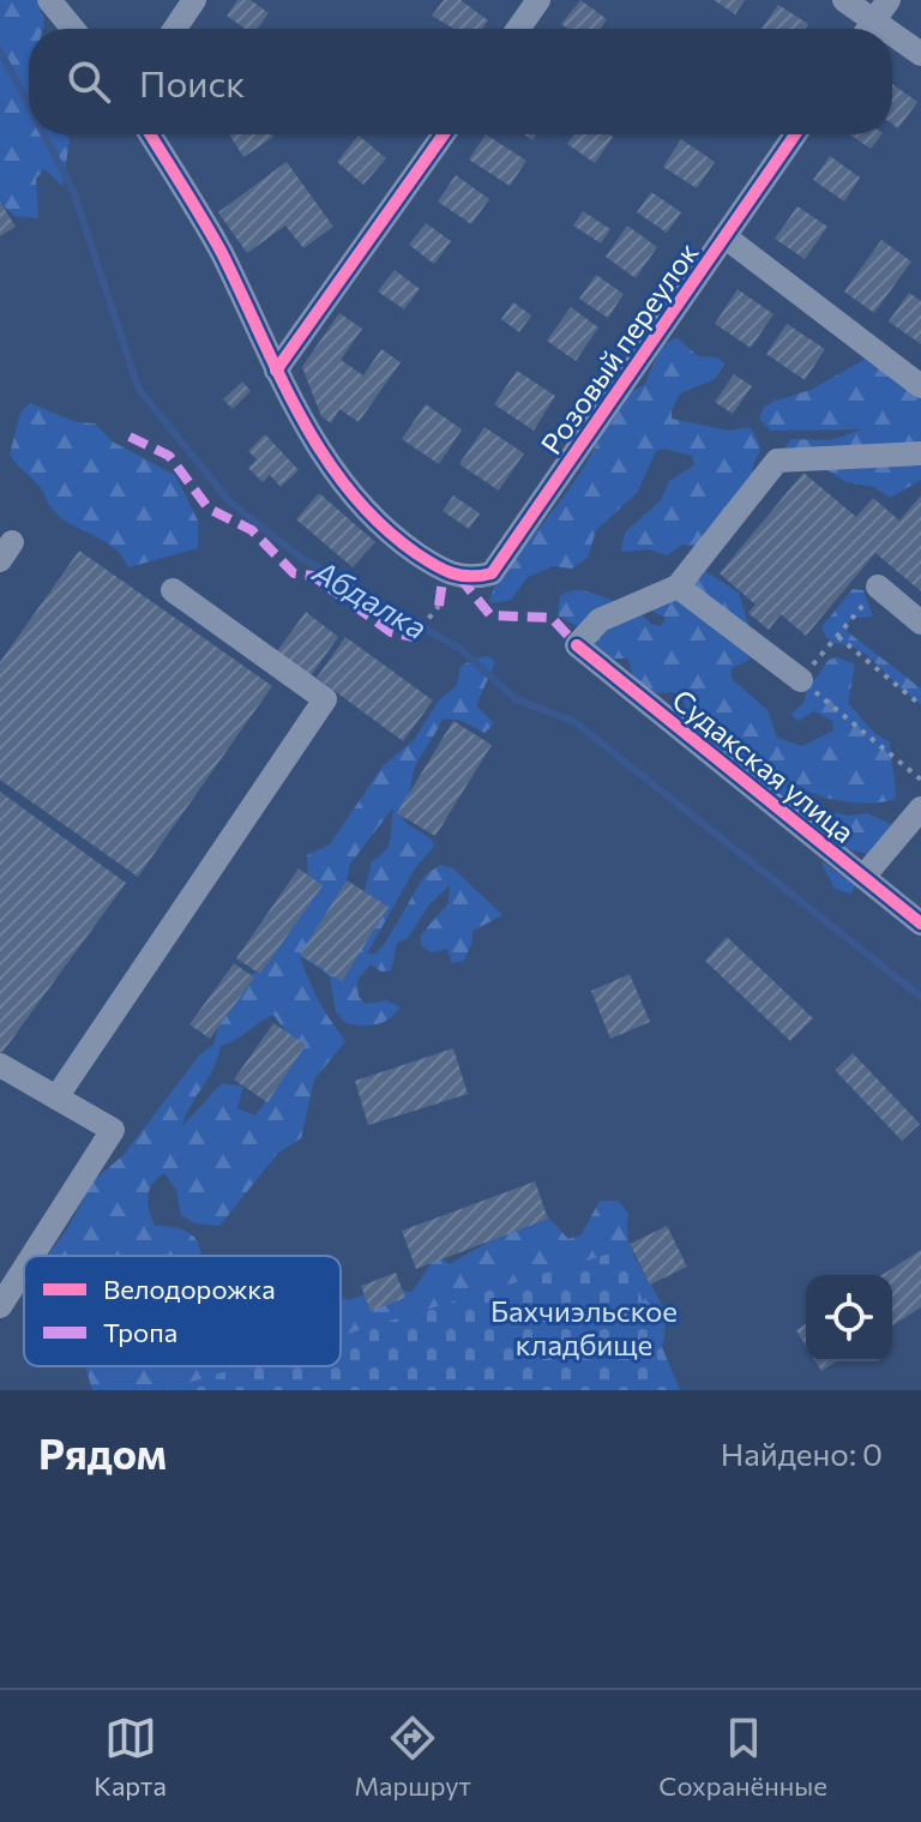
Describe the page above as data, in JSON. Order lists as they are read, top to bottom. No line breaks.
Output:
{"streets":{"street":["Розовый переулок","Судакская улица"]},"water":["Абдалка"],"parks":["Бахчиэльское кладбище"],"legend":["Велодорожка","Тропа"],"page":{"search":"Поиск","heading":["Рядом","Найдено: 0"],"nav":["Карта","Маршрут","Сохранённые"]}}
